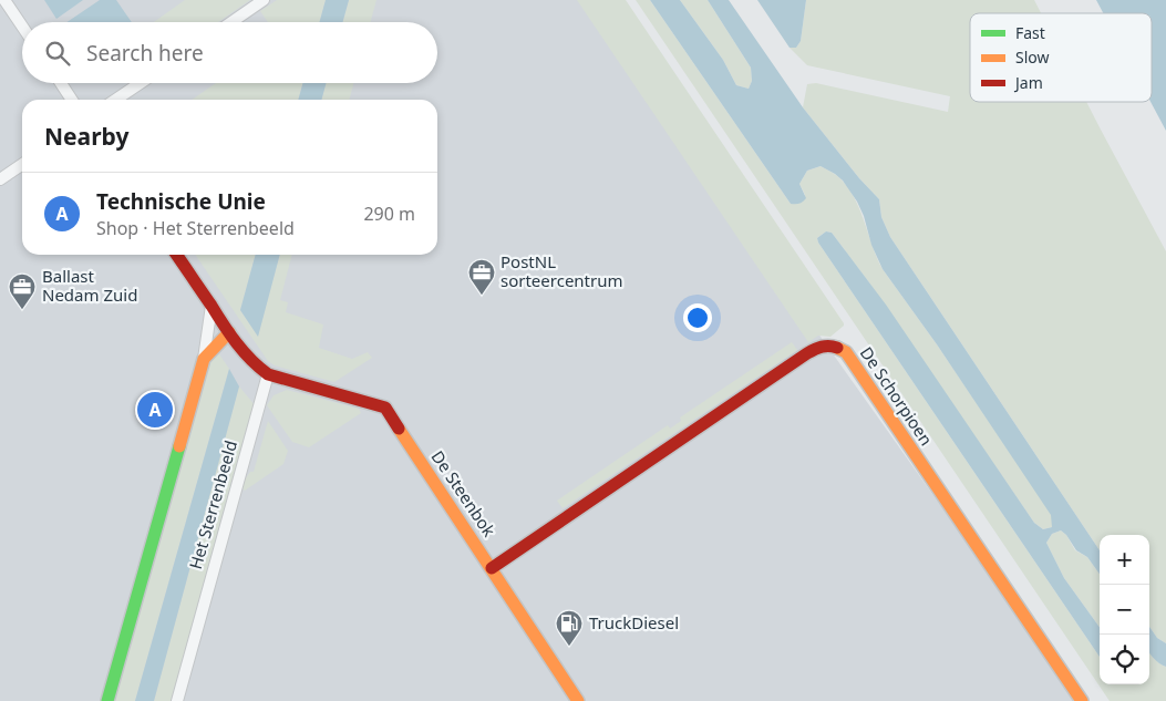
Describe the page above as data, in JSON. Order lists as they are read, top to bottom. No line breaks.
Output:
{"streets":{"street":["De Schorpioen","De Steenbok","Het Sterrenbeeld"]},"crossings":[["De Schorpioen","De Steenbok"],["De Steenbok","Het Sterrenbeeld"]],"places":{"office":["PostNL sorteercentrum","Ballast Nedam Zuid"],"fuel station":["TruckDiesel"]},"legend":["Fast","Slow","Jam"],"page":{"search":"Search here","heading":"Nearby","list":[{"mark":"A","name":"Technische Unie","note":"Shop · Het Sterrenbeeld","value":"290 m"}],"pins":"A","map_buttons":["+","−"]}}
